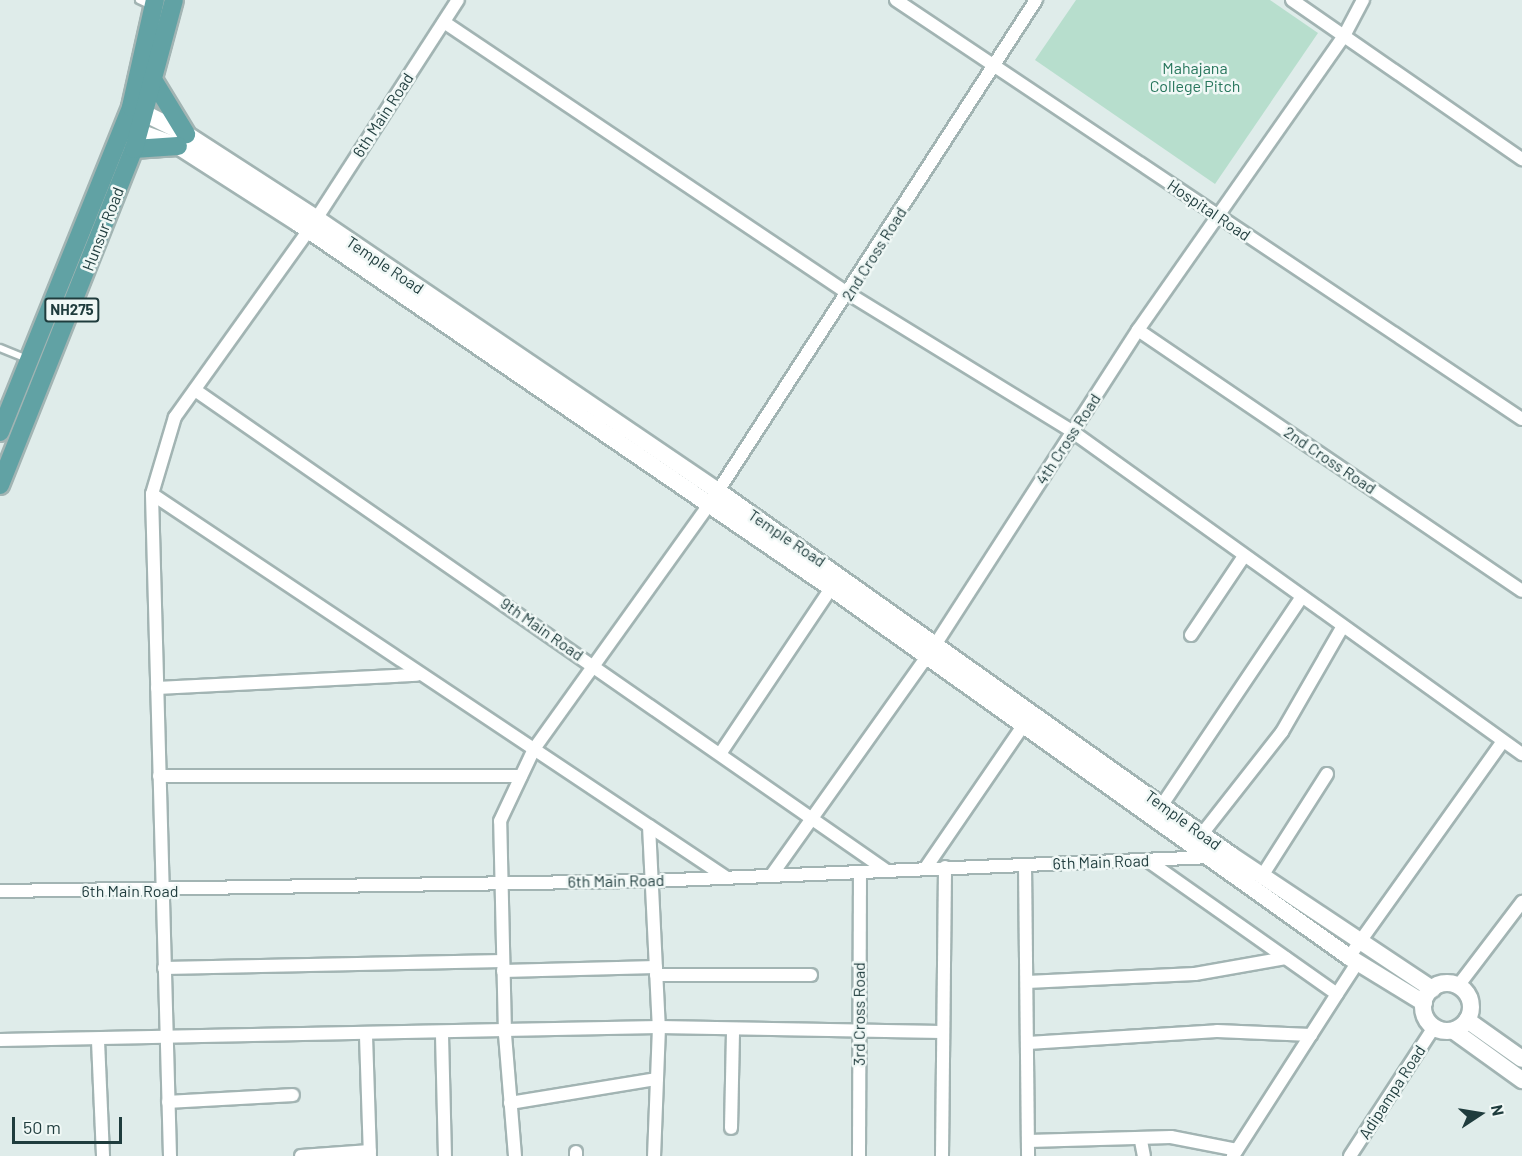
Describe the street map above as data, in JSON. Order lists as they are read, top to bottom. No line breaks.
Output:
{"streets":{"main road":["Hunsur Road","NH275"],"street":["6th Main Road","Hospital Road","2nd Cross Road","Temple Road","4th Cross Road","9th Main Road","3rd Cross Road","Adipampa Road"]},"crossings":[["6th Main Road","2nd Cross Road"],["6th Main Road","Temple Road"],["6th Main Road","4th Cross Road"],["6th Main Road","9th Main Road"],["6th Main Road","3rd Cross Road"],["Hospital Road","2nd Cross Road"],["Hospital Road","4th Cross Road"],["Hunsur Road","Temple Road"],["2nd Cross Road","Temple Road"],["2nd Cross Road","4th Cross Road"],["2nd Cross Road","9th Main Road"],["Temple Road","4th Cross Road"],["Temple Road","Adipampa Road"],["4th Cross Road","9th Main Road"]],"parks":["Mahajana College Pitch"],"scale_bar":"50 m","north":"right"}
